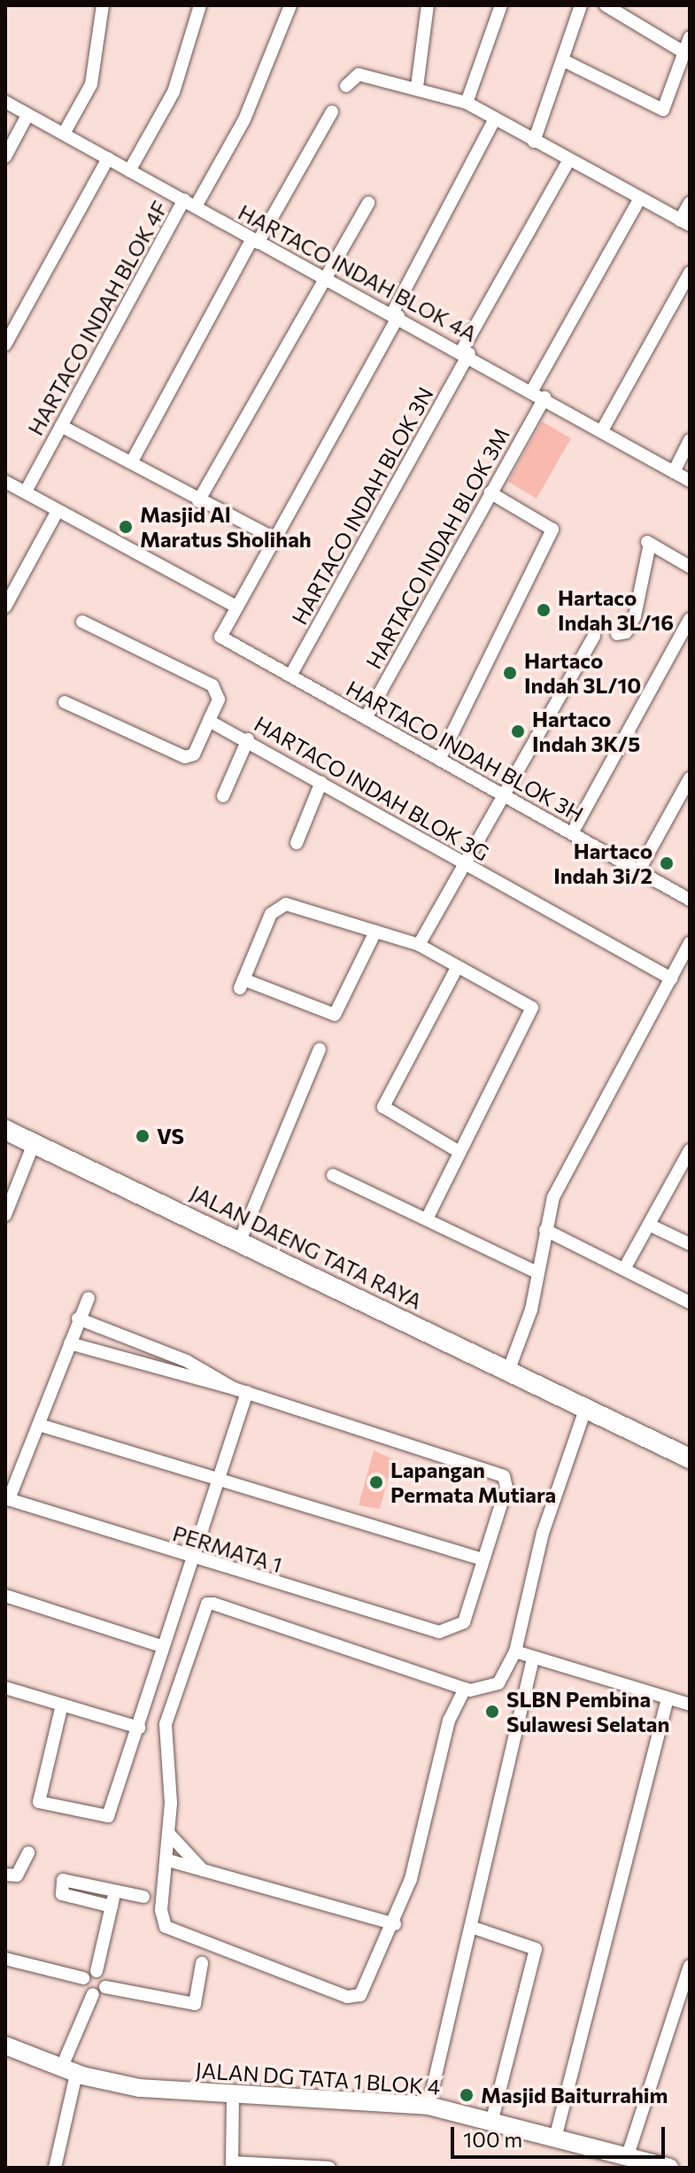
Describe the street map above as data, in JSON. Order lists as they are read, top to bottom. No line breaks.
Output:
{"streets":{"main road":["JALAN DAENG TATA RAYA"],"street":["HARTACO INDAH BLOK 4A","HARTACO INDAH BLOK 4F","HARTACO INDAH BLOK 3N","HARTACO INDAH BLOK 3M","HARTACO INDAH BLOK 3H","HARTACO INDAH BLOK 3G","PERMATA 1","JALAN DG TATA 1 BLOK 4"]},"crossings":[["HARTACO INDAH BLOK 4A","HARTACO INDAH BLOK 4F"],["HARTACO INDAH BLOK 4A","HARTACO INDAH BLOK 3N"],["HARTACO INDAH BLOK 4A","HARTACO INDAH BLOK 3M"],["HARTACO INDAH BLOK 3N","HARTACO INDAH BLOK 3H"],["HARTACO INDAH BLOK 3M","HARTACO INDAH BLOK 3H"]],"places":["Masjid Al Maratus Sholihah","Hartaco Indah 3L/16","Hartaco Indah 3L/10","Hartaco Indah 3K/5","Hartaco Indah 3i/2","VS","Lapangan Permata Mutiara","SLBN Pembina Sulawesi Selatan","Masjid Baiturrahim"],"scale_bar":"100 m"}
